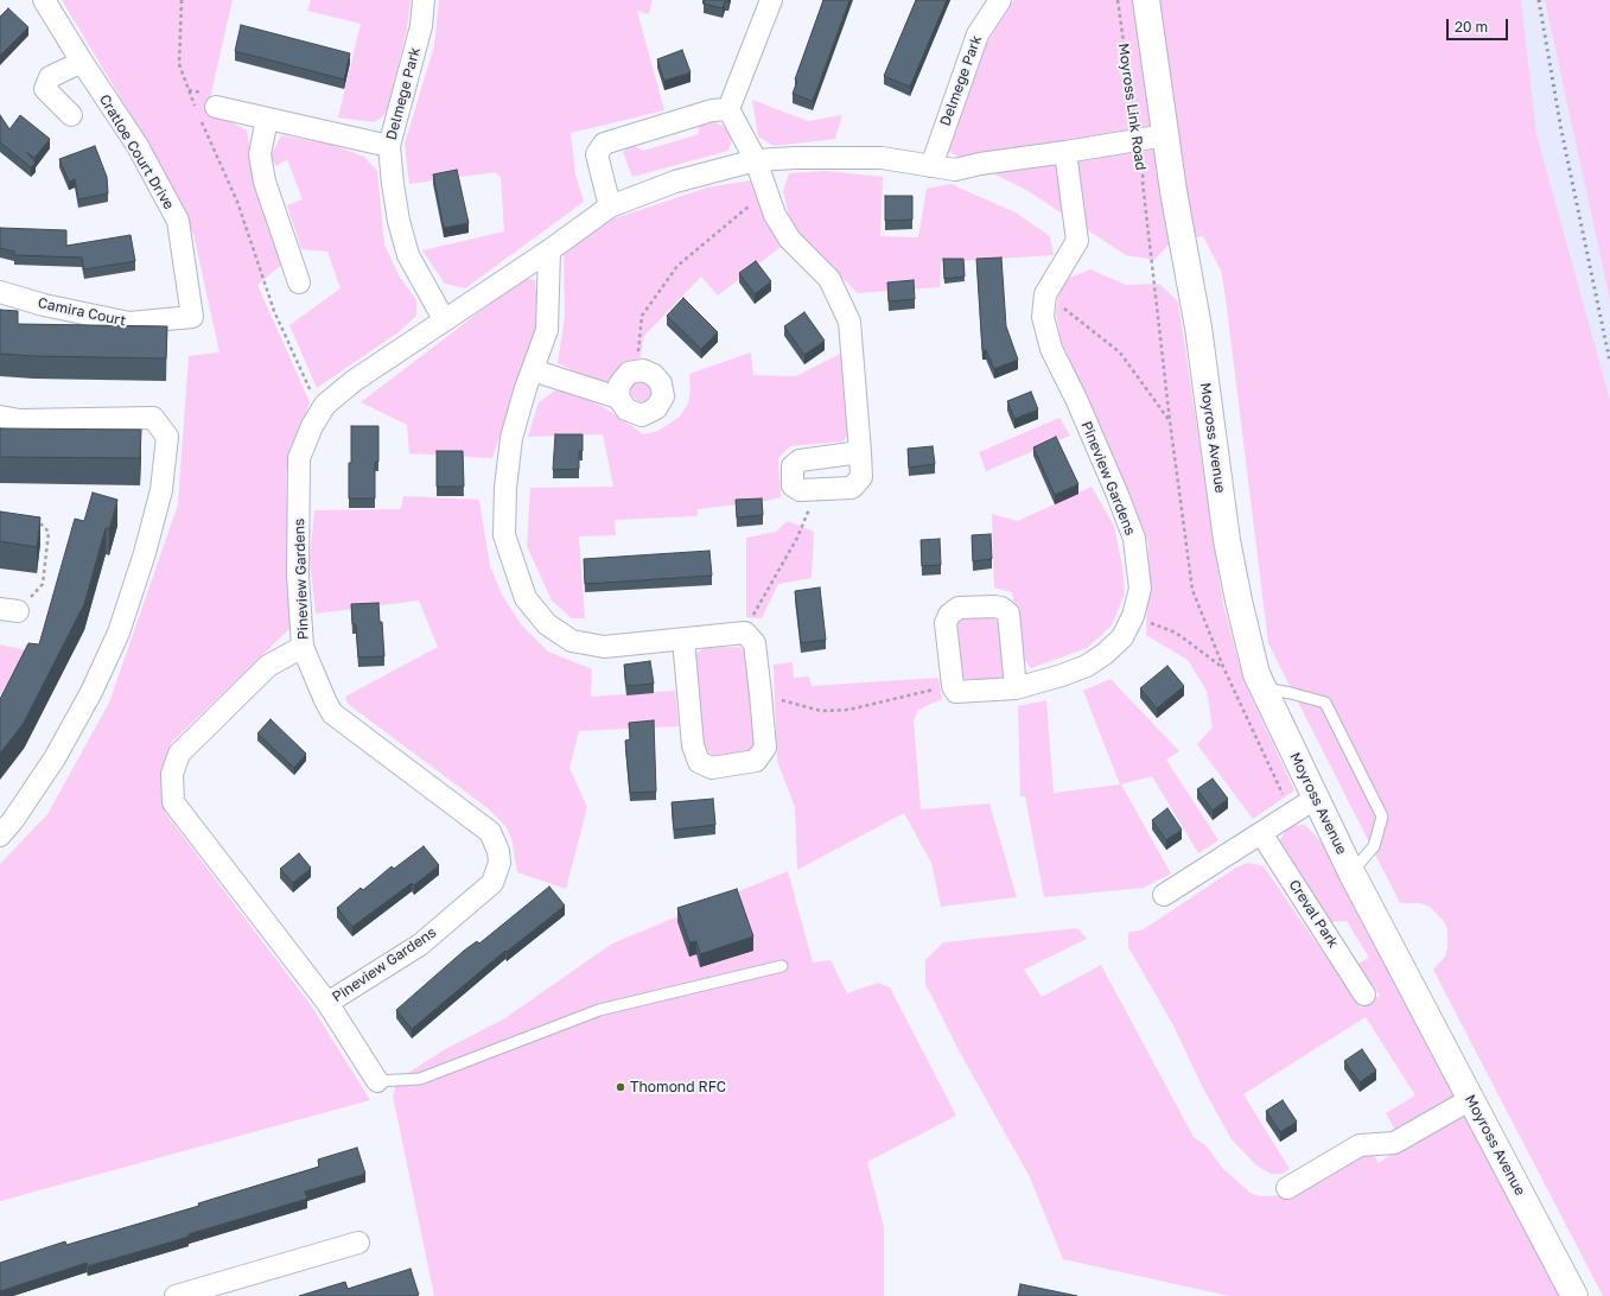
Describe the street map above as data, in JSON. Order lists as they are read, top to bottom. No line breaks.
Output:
{"streets":{"street":["Delmege Park","Moyross Link Road","Cratloe Court Drive","Camira Court","Moyross Avenue","Pineview Gardens","Creval Park"]},"crossings":[["Delmege Park","Pineview Gardens"],["Moyross Link Road","Moyross Avenue"],["Cratloe Court Drive","Camira Court"]],"places":["Thomond RFC"],"scale_bar":"20 m"}
